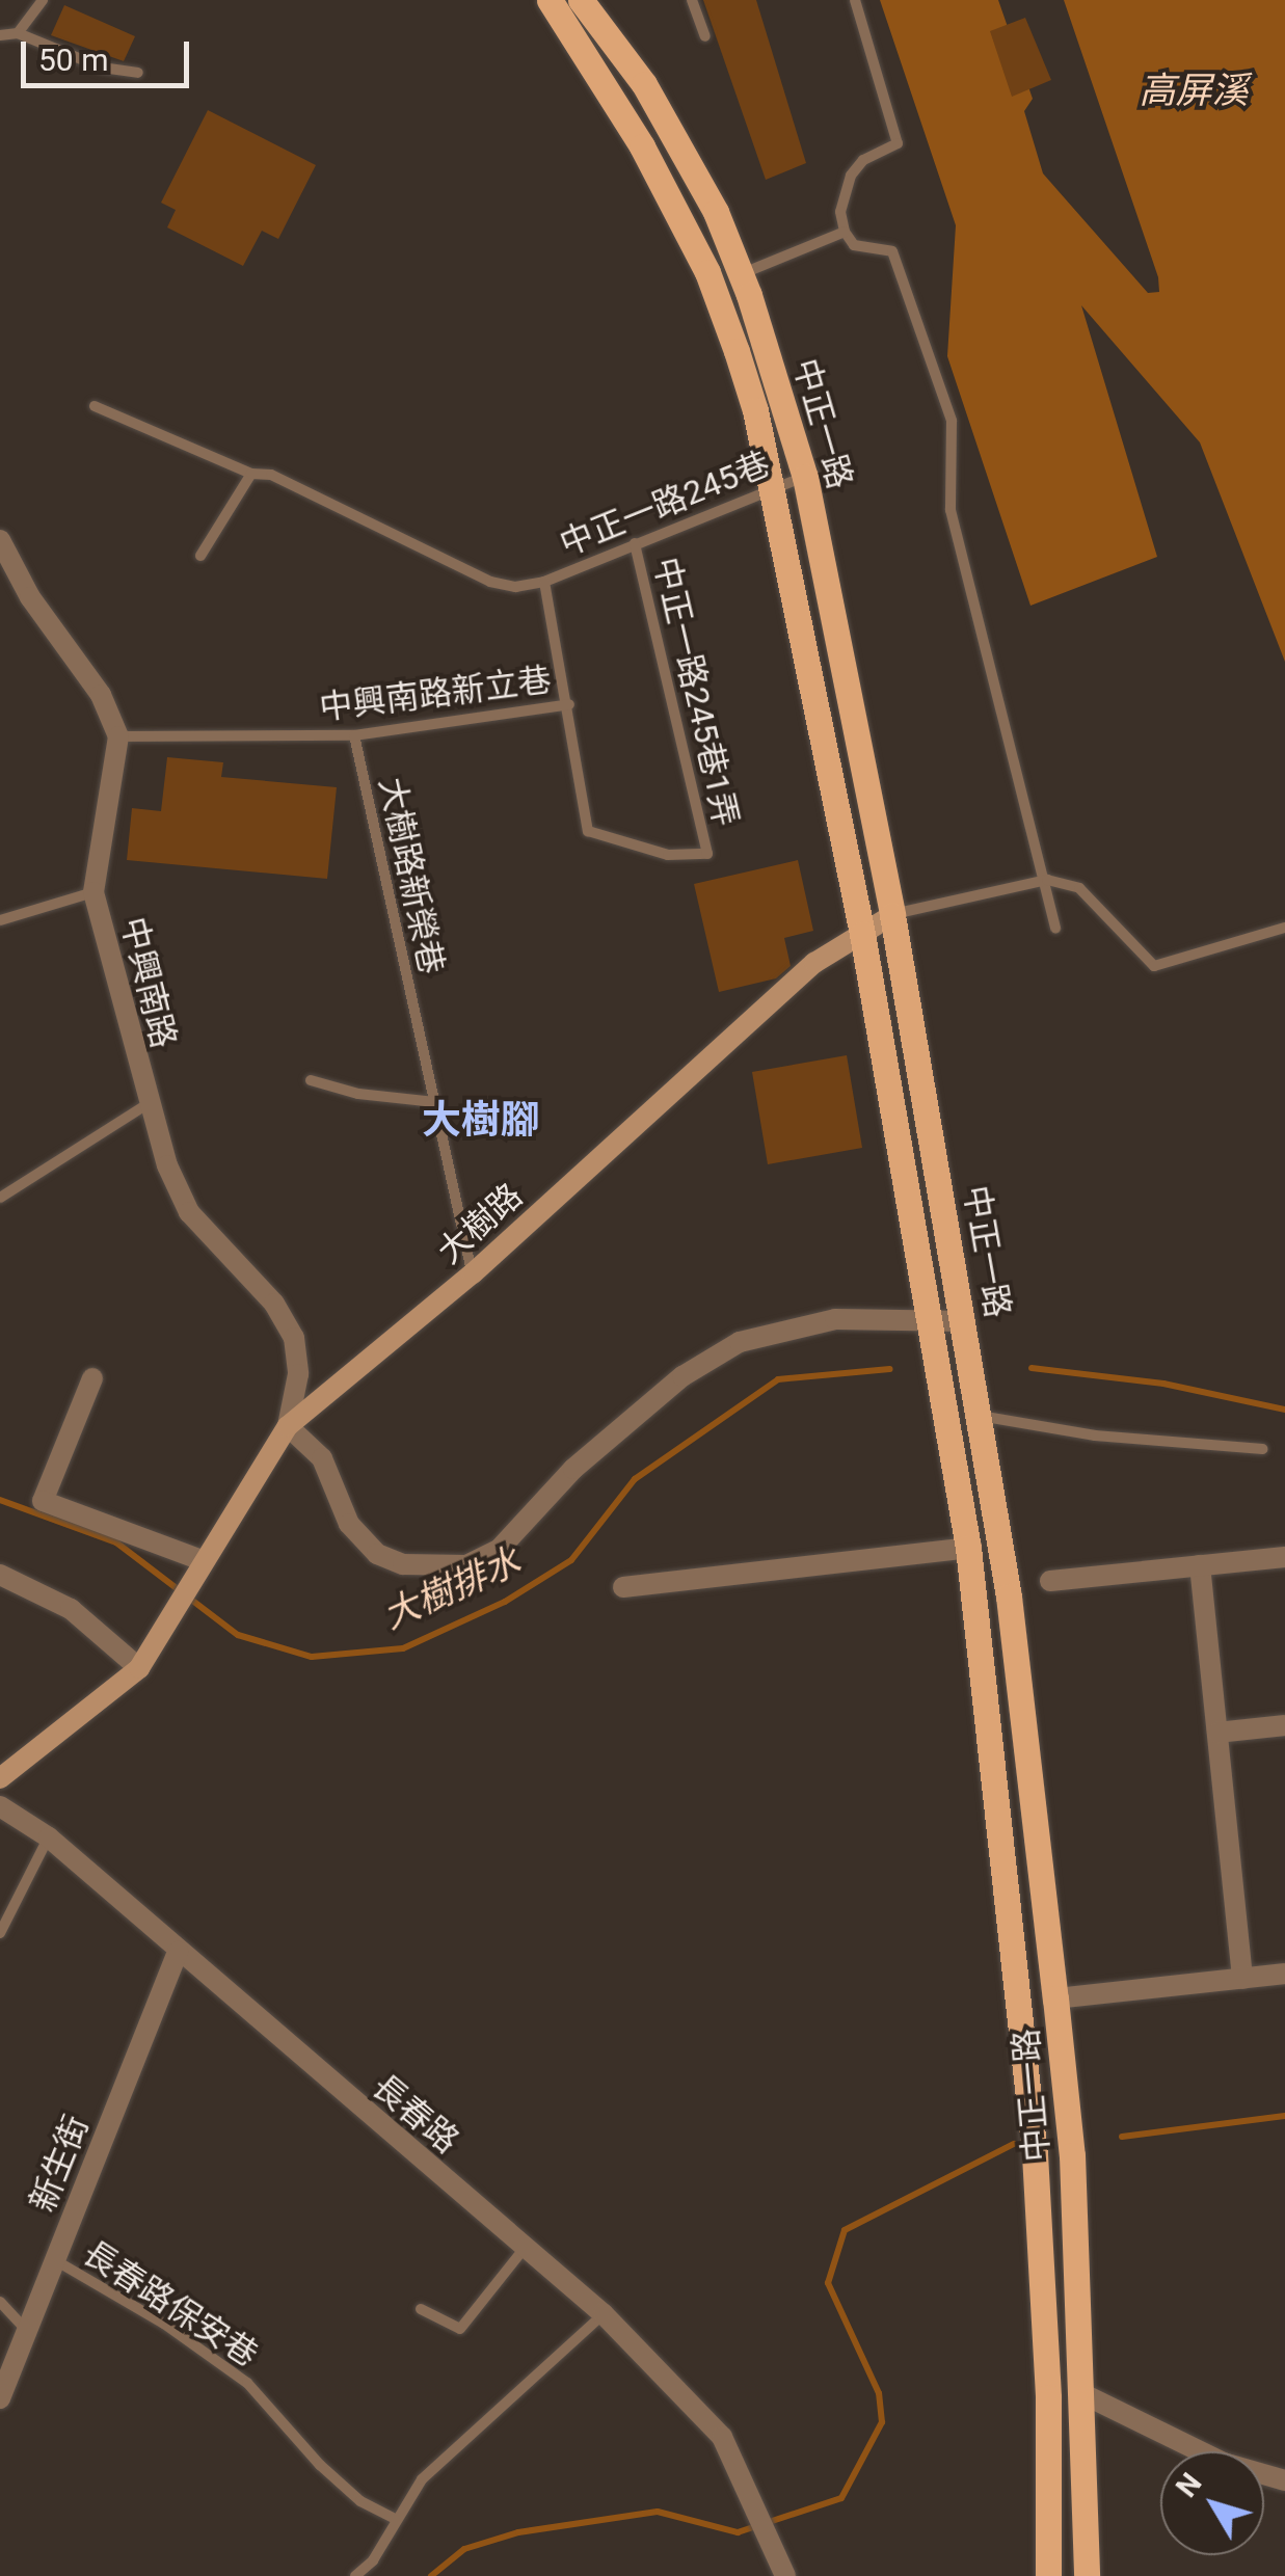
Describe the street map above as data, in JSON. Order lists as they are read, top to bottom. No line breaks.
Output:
{"streets":{"main road":["中正一路"],"street":["中興南路","大樹路","長春路","新生街"],"lane":["中正一路245巷","中正一路245巷1弄","中興南路新立巷","大樹路新榮巷","長春路保安巷"]},"crossings":[["中正一路","中正一路245巷"],["中正一路","大樹路"],["中正一路245巷","中正一路245巷1弄"],["中正一路245巷1弄","中興南路新立巷"],["中興南路新立巷","大樹路新榮巷"],["中興南路新立巷","中興南路"],["大樹路新榮巷","大樹路"],["中興南路","大樹路"],["長春路","新生街"],["新生街","長春路保安巷"]],"districts":["大樹腳"],"water":["高屏溪","大樹排水"],"scale_bar":"50 m","north":"top left"}
